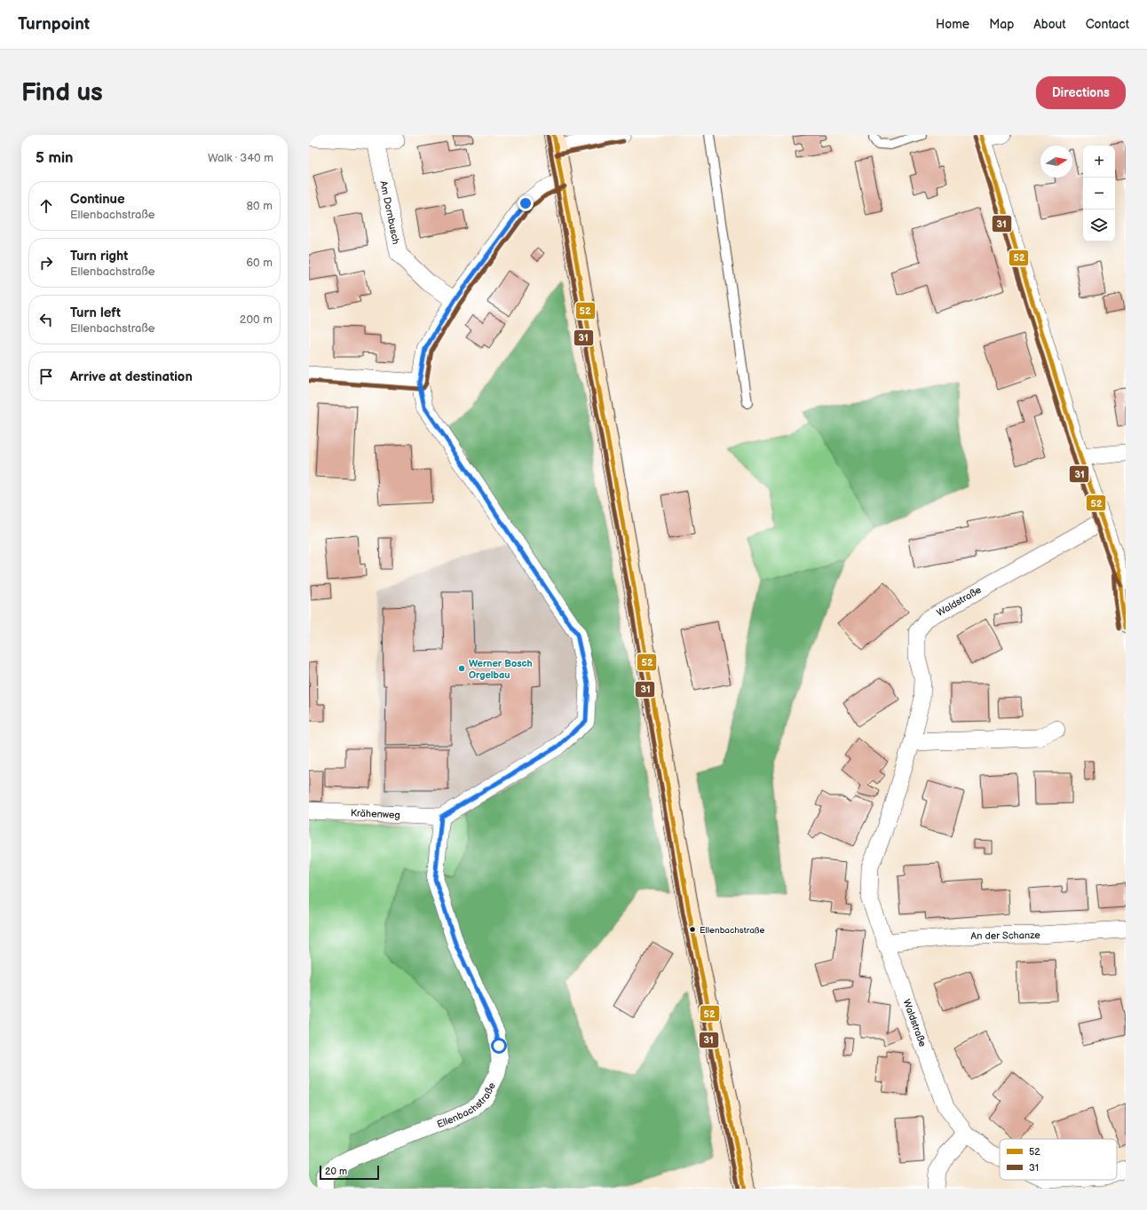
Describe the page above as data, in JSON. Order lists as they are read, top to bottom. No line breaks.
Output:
{"streets":{"street":["Am Dornbusch","Waldstraße","Krähenweg","An der Schanze","Ellenbachstraße"]},"crossings":[["Waldstraße","An der Schanze"],["Krähenweg","Ellenbachstraße"]],"places":["Werner Bosch Orgelbau","Ellenbachstraße"],"lines":["transit line 52","transit line 31"],"legend":["52","31"],"scale_bar":"20 m","north":"right","page":{"header":"Turnpoint","nav":["Home","Map","About","Contact"],"buttons":"Directions","title":"Find us","heading":["5 min","Walk · 340 m"],"map_buttons":["+","−"],"list":[["Continue","Ellenbachstraße","80 m"],["Turn right","Ellenbachstraße","60 m"],["Turn left","Ellenbachstraße","200 m"],"Arrive at destination"],"scale":"20 m"}}
